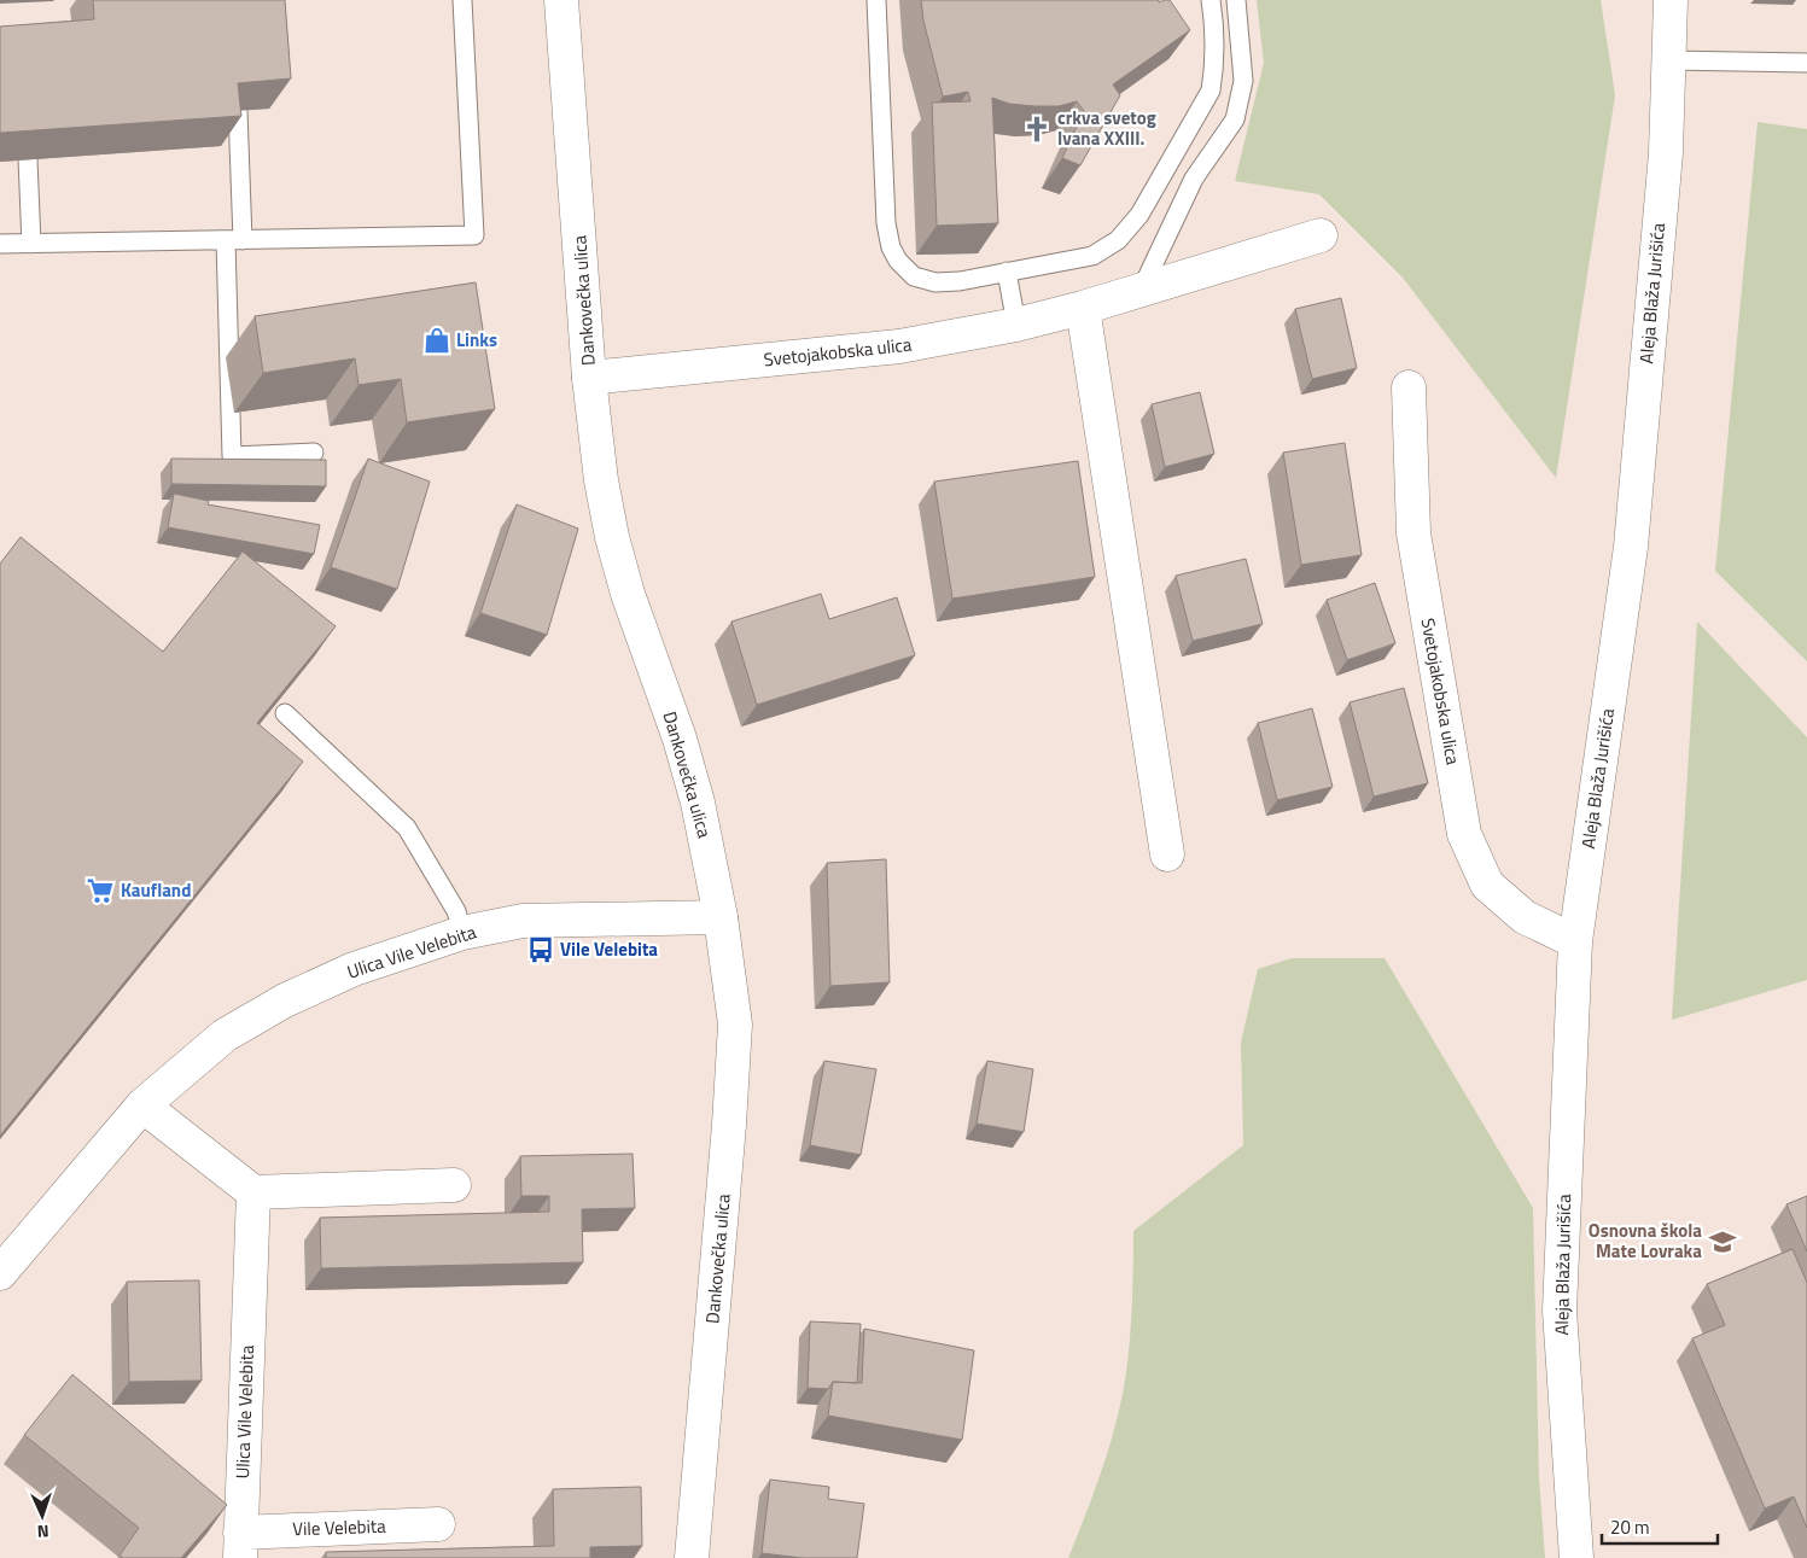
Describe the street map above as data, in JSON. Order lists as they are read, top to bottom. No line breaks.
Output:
{"streets":{"street":["Aleja Blaža Jurišića","Dankovečka ulica","Svetojakobska ulica","Ulica Vile Velebita","Vile Velebita"]},"crossings":[["Aleja Blaža Jurišića","Svetojakobska ulica"],["Dankovečka ulica","Svetojakobska ulica"],["Dankovečka ulica","Ulica Vile Velebita"],["Ulica Vile Velebita","Vile Velebita"]],"places":{"church":["crkva svetog Ivana XXIII."],"shop":["Links"],"supermarket":["Kaufland"],"bus stop":["Vile Velebita"],"school or university":["Osnovna škola Mate Lovraka"]},"scale_bar":"20 m","north":"bottom"}
